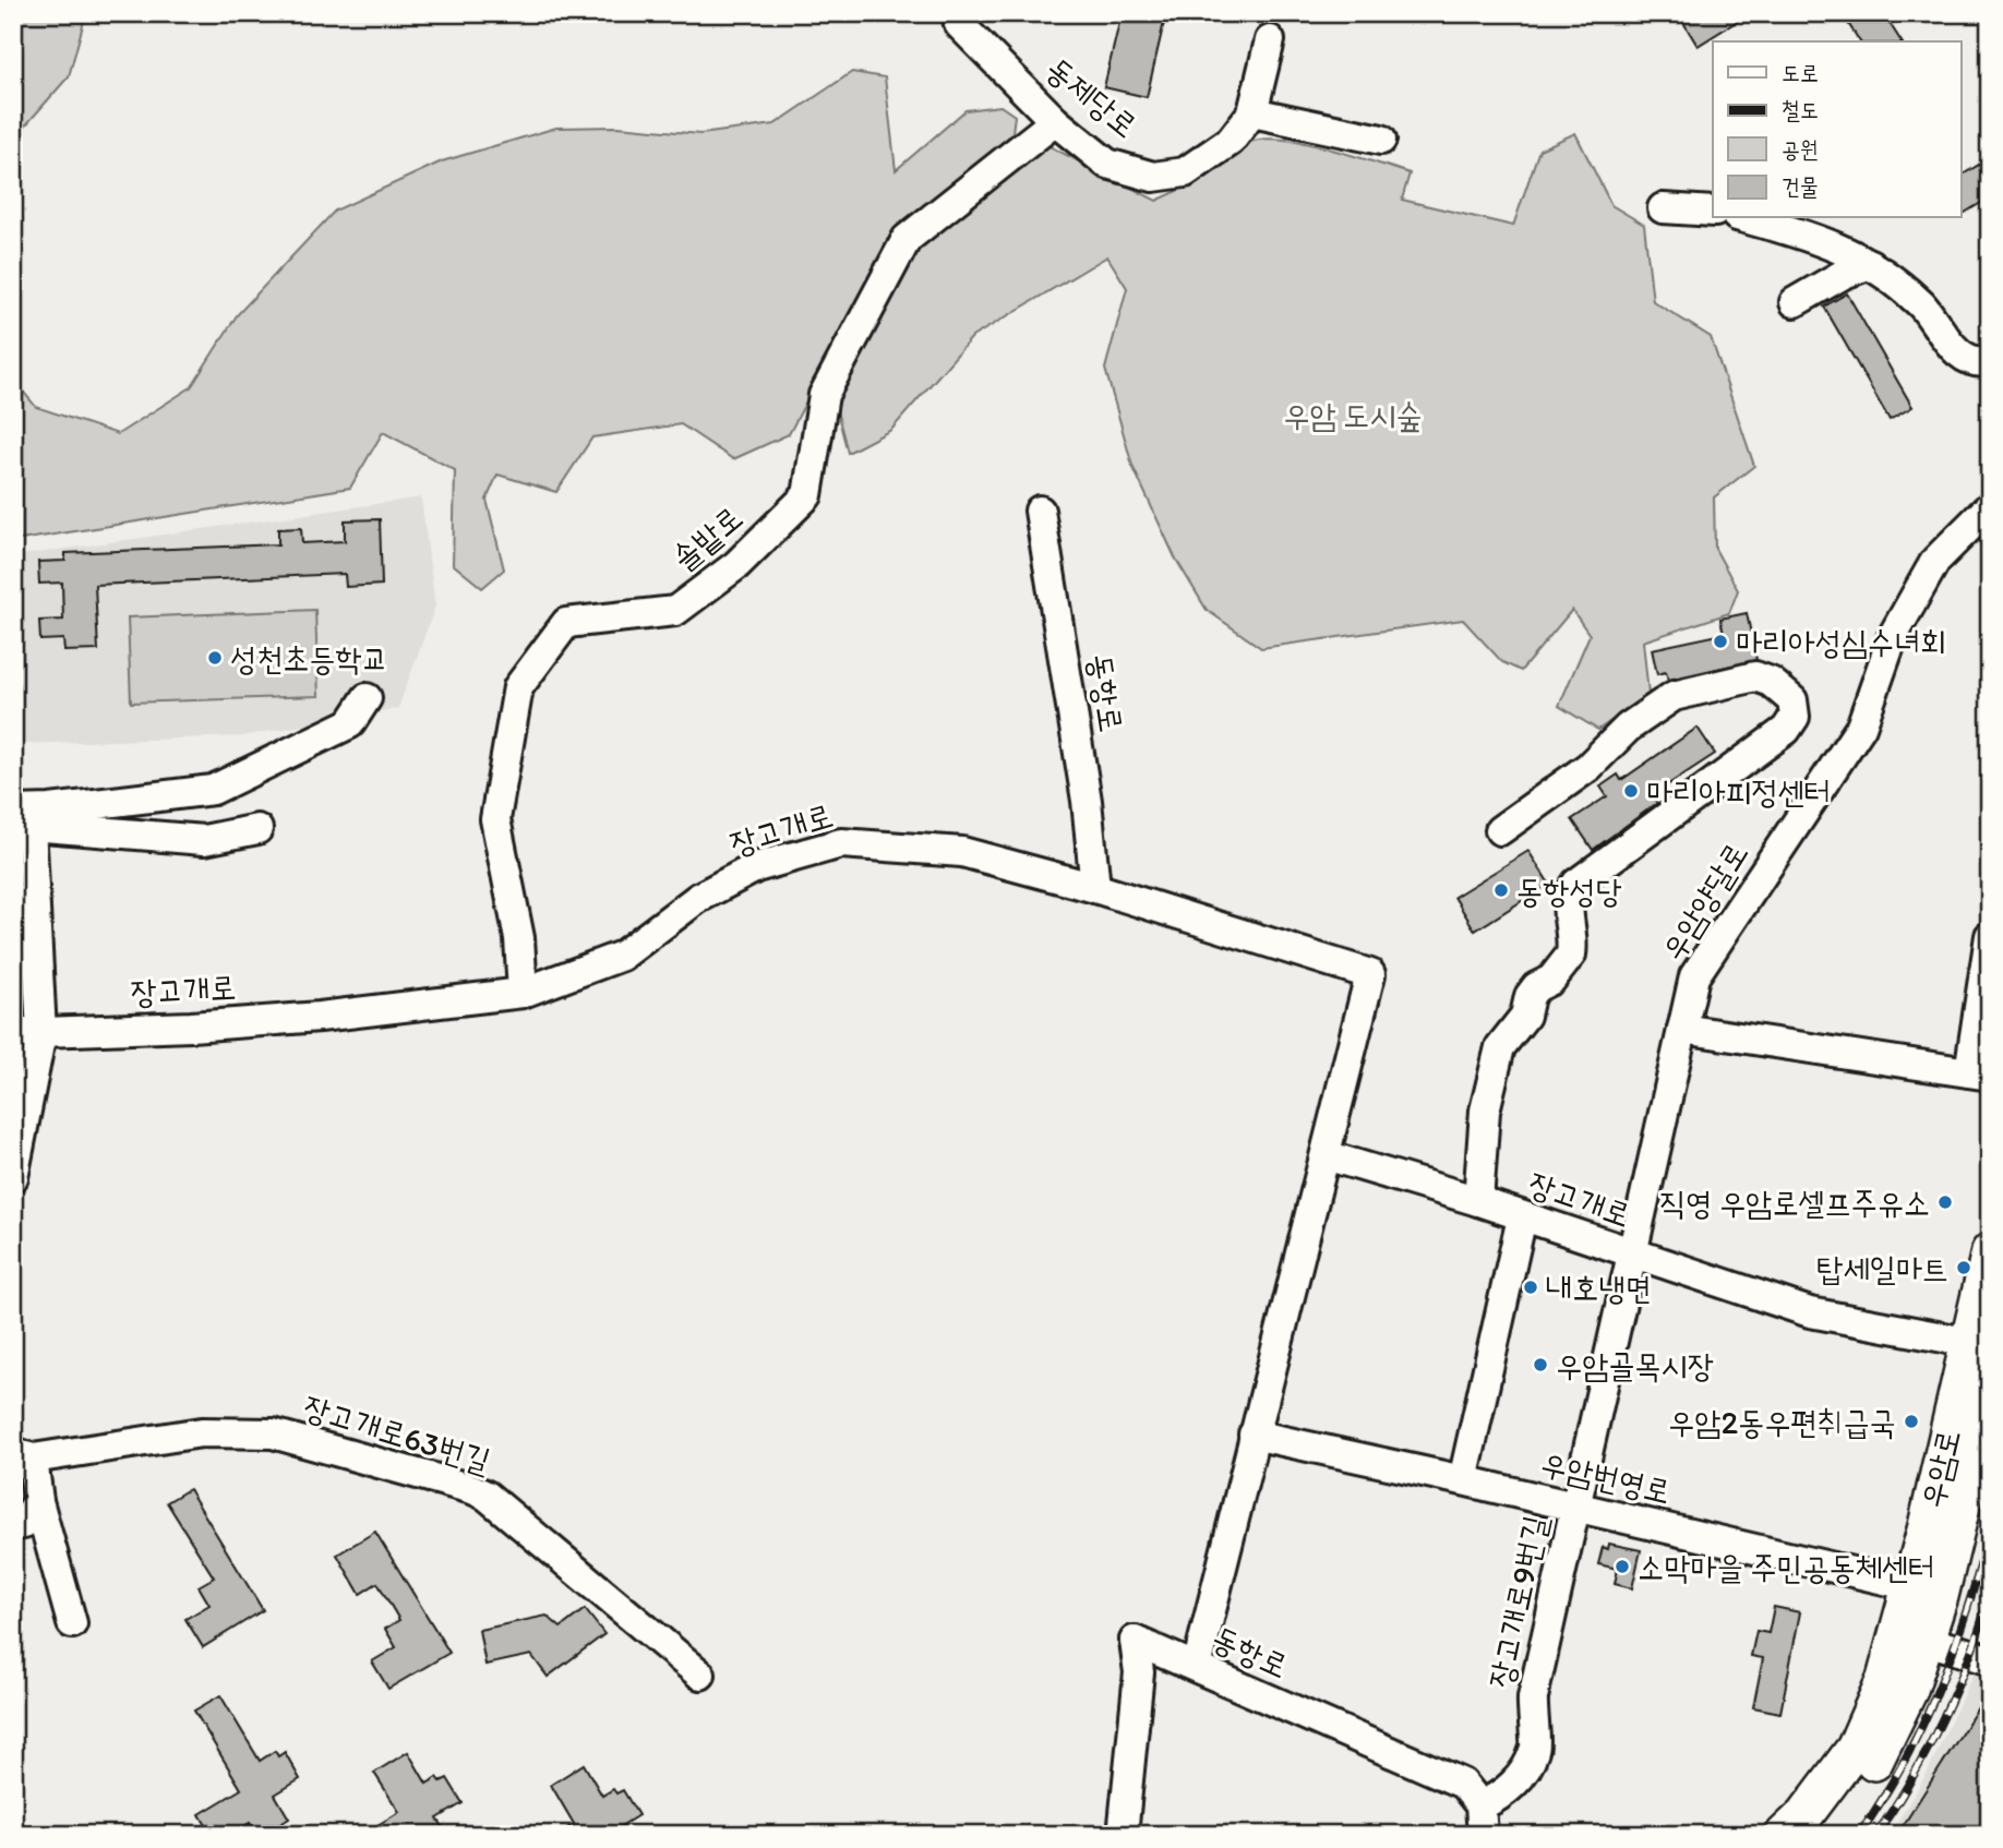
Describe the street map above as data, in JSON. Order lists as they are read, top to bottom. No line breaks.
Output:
{"streets":{"main road":["우암로"],"street":["동제당로","솔밭로","동항로","장고개로","우암양달로","장고개로63번길","우암번영로","장고개로9번길"]},"crossings":[["동제당로","솔밭로"],["솔밭로","장고개로"],["동항로","장고개로"],["동항로","장고개로9번길"],["장고개로","우암양달로"],["장고개로","우암로"],["장고개로","우암번영로"],["장고개로","장고개로9번길"],["우암양달로","장고개로9번길"],["우암로","우암번영로"],["우암번영로","장고개로9번길"]],"parks":["우암 도시숲"],"places":["마리아성심수녀회","성천초등학교","마리아피정센터","동항성당","직영 우암로셀프주유소","탑세일마트","내호냉면","우암골목시장","우암2동우편취급국","소막마을 주민공동체센터"],"legend":["도로","철도","공원","건물"]}
